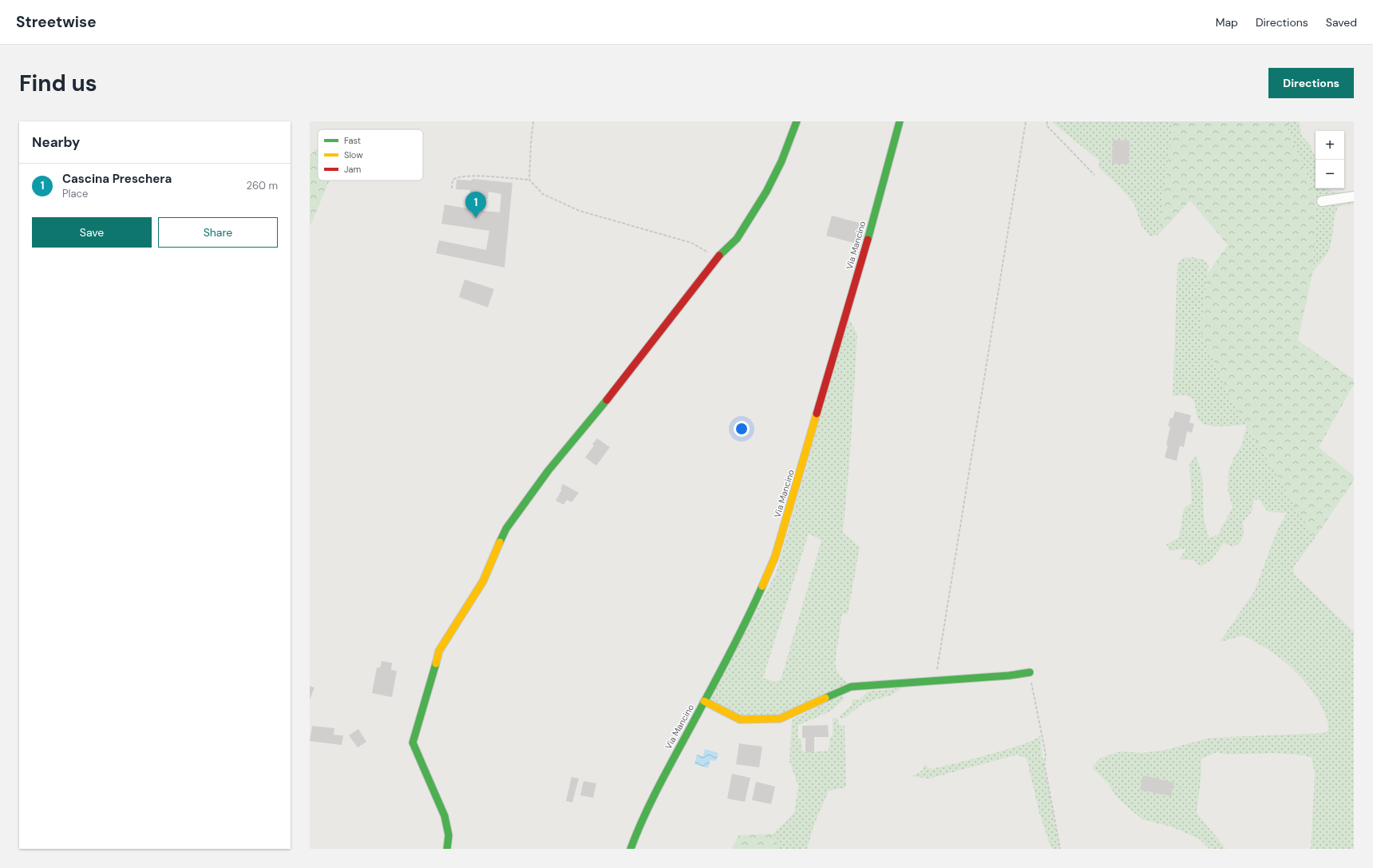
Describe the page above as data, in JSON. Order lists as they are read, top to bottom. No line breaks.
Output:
{"streets":{"street":["Via Mancino"]},"legend":["Fast","Slow","Jam"],"page":{"header":"Streetwise","nav":["Map","Directions","Saved"],"buttons":["Directions",["Save","Share"]],"title":"Find us","heading":"Nearby","map_buttons":["+","−"],"list":[{"mark":"1","name":"Cascina Preschera","note":"Place","value":"260 m"}],"pins":"1"}}
